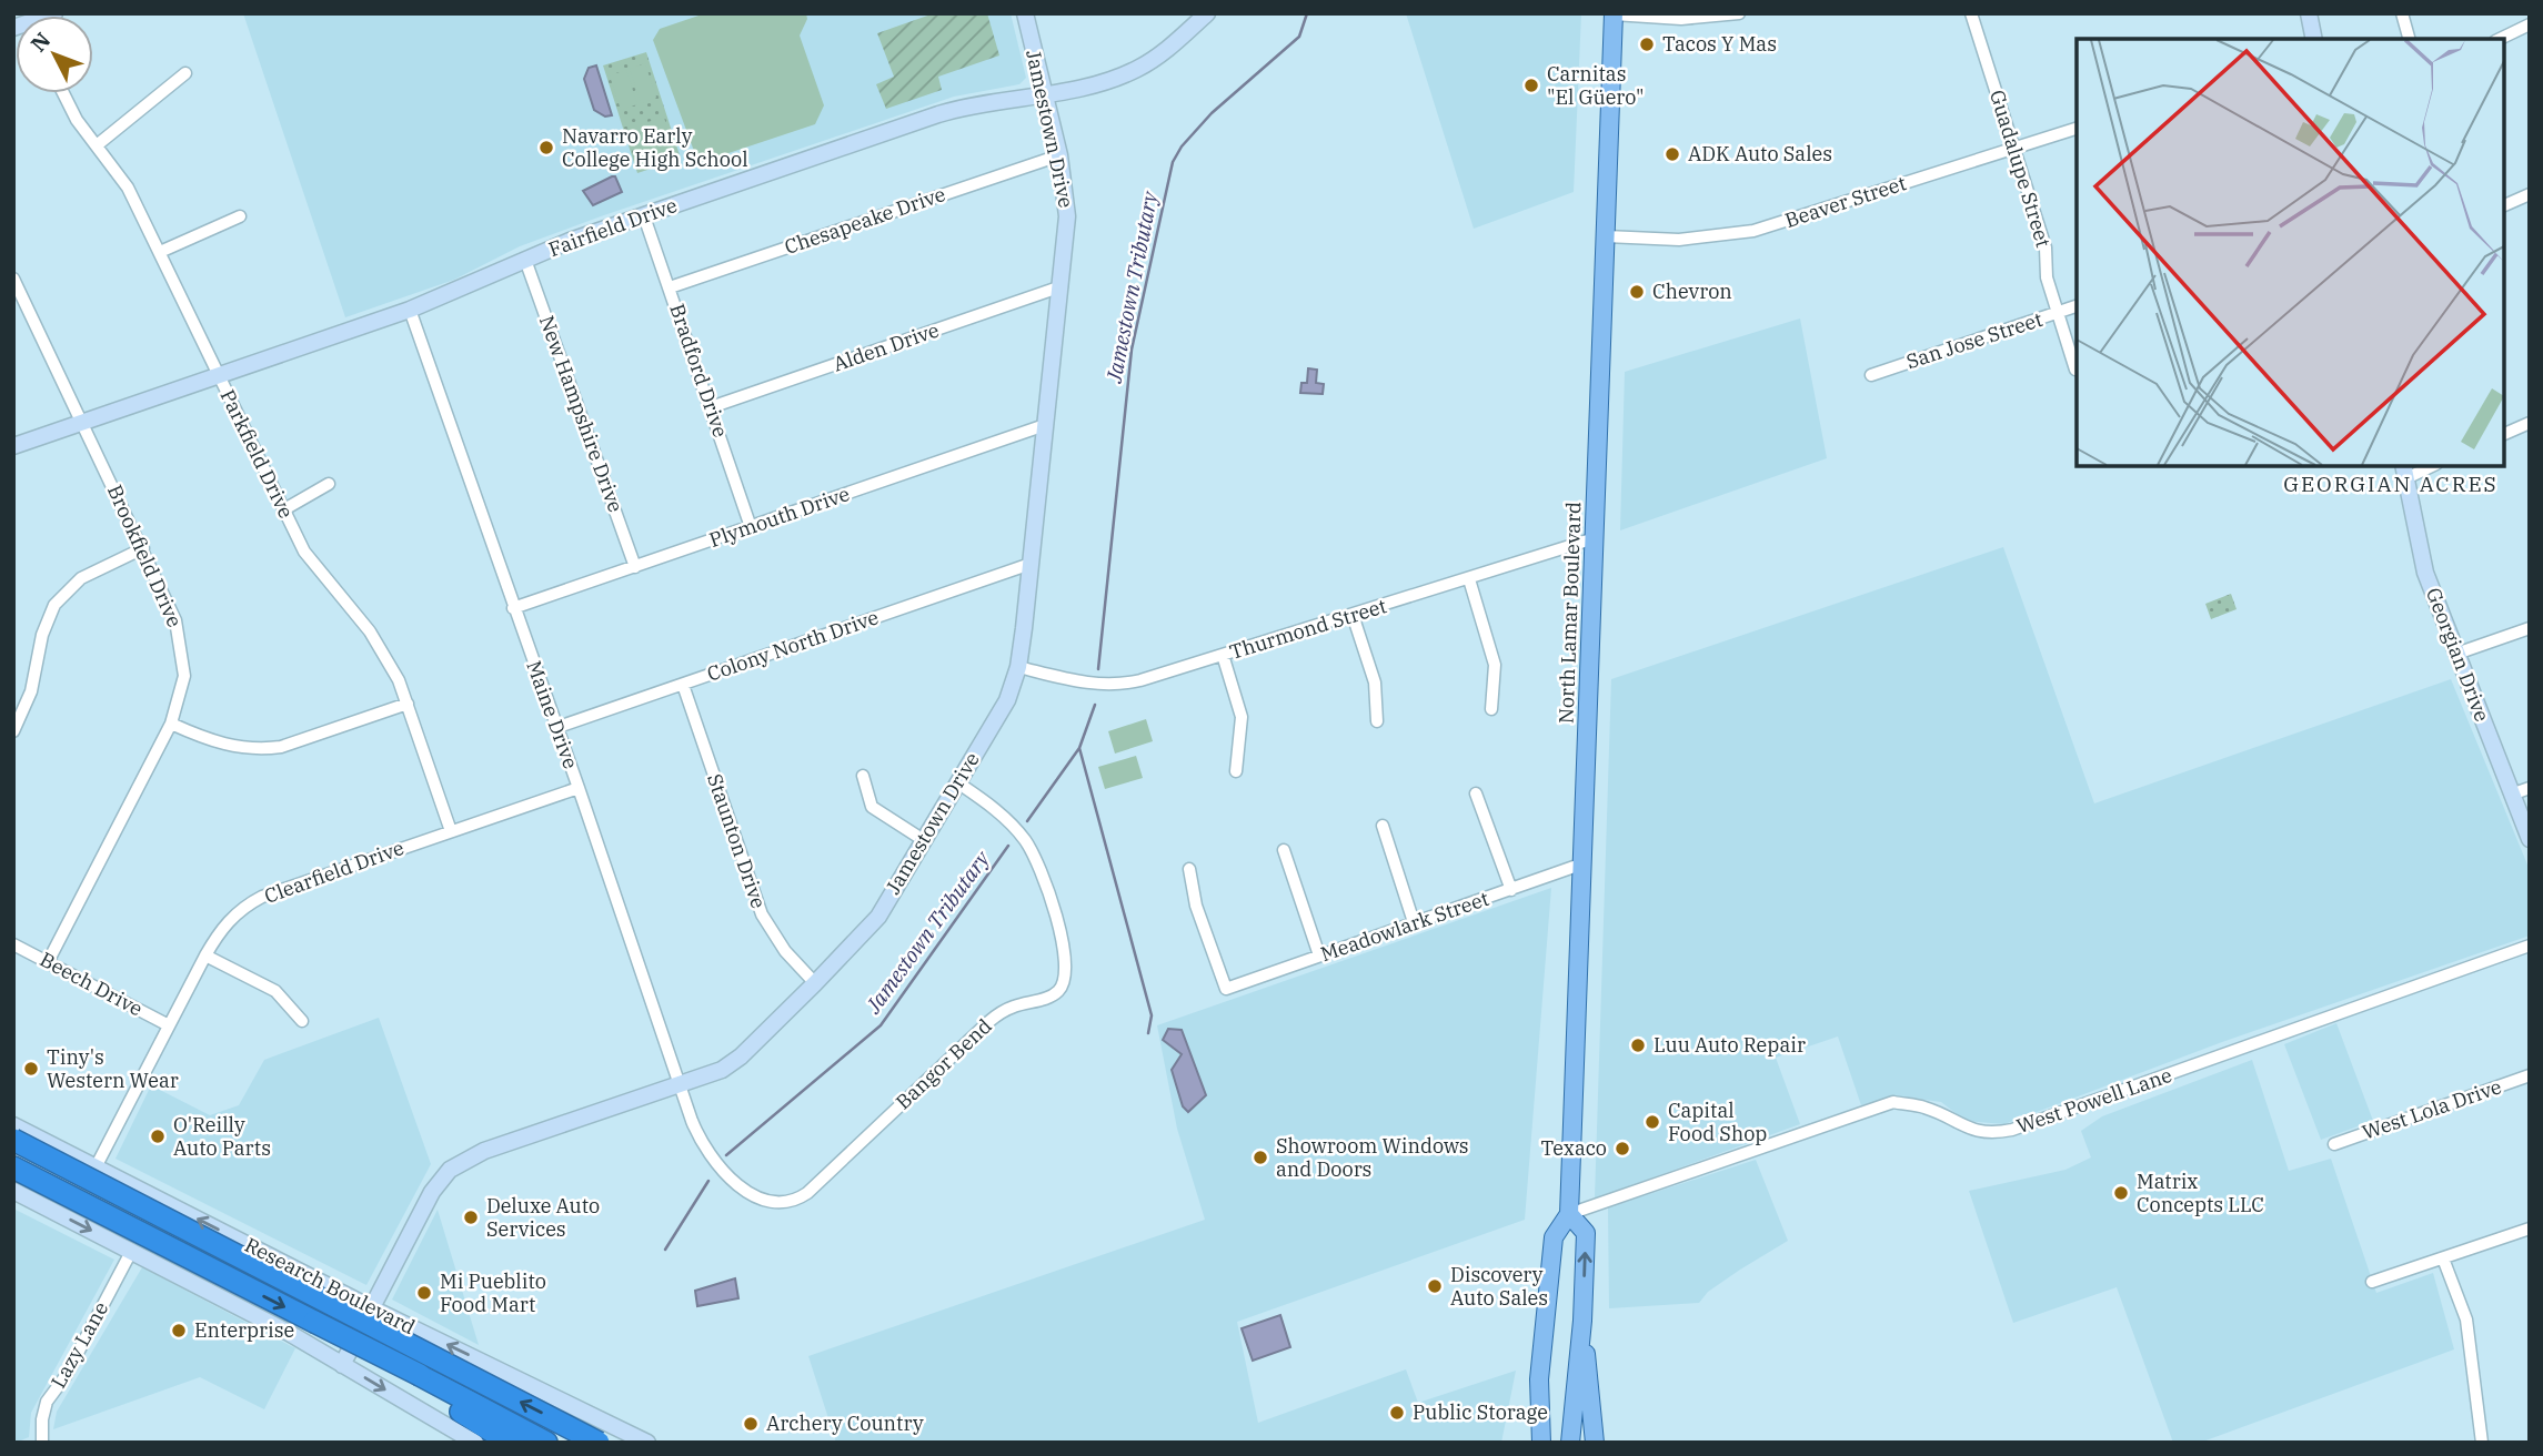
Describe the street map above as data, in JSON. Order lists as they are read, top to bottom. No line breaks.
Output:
{"streets":{"main road":["North Lamar Boulevard"],"street":["Jamestown Drive","Guadalupe Street","Beaver Street","Chesapeake Drive","Fairfield Drive","San Jose Street","Alden Drive","Bradford Drive","New Hampshire Drive","Parkfield Drive","Plymouth Drive","Brookfield Drive","Thurmond Street","Colony North Drive","Georgian Drive","Maine Drive","Staunton Drive","Clearfield Drive","Meadowlark Street","Beech Drive","Bangor Bend","West Powell Lane","West Lola Drive","Research Boulevard","Lazy Lane"]},"crossings":[["Jamestown Drive","Chesapeake Drive"],["Jamestown Drive","Fairfield Drive"],["Jamestown Drive","Alden Drive"],["Jamestown Drive","Plymouth Drive"],["Jamestown Drive","Thurmond Street"],["Jamestown Drive","Colony North Drive"],["Jamestown Drive","Maine Drive"],["Jamestown Drive","Staunton Drive"],["Jamestown Drive","Bangor Bend"],["Jamestown Drive","Research Boulevard"],["Guadalupe Street","Beaver Street"],["Guadalupe Street","San Jose Street"],["Beaver Street","North Lamar Boulevard"],["Chesapeake Drive","Bradford Drive"],["Fairfield Drive","Bradford Drive"],["Fairfield Drive","New Hampshire Drive"],["Fairfield Drive","Parkfield Drive"],["Fairfield Drive","Brookfield Drive"],["Fairfield Drive","Maine Drive"],["Alden Drive","Bradford Drive"],["Bradford Drive","Plymouth Drive"],["New Hampshire Drive","Plymouth Drive"],["Parkfield Drive","Clearfield Drive"],["Plymouth Drive","Maine Drive"],["Brookfield Drive","Beech Drive"],["North Lamar Boulevard","Thurmond Street"],["North Lamar Boulevard","Meadowlark Street"],["North Lamar Boulevard","West Powell Lane"],["Colony North Drive","Maine Drive"],["Colony North Drive","Staunton Drive"],["Maine Drive","Clearfield Drive"],["Maine Drive","Bangor Bend"],["Clearfield Drive","Beech Drive"],["Clearfield Drive","Research Boulevard"]],"districts":["GEORGIAN ACRES"],"water":["Jamestown Tributary"],"places":["Tacos Y Mas","Carnitas \"El Güero\"","Navarro Early College High School","ADK Auto Sales","Chevron","Luu Auto Repair","Tiny's Western Wear","Capital Food Shop","O'Reilly Auto Parts","Texaco","Showroom Windows and Doors","Matrix Concepts LLC","Deluxe Auto Services","Discovery Auto Sales","Mi Pueblito Food Mart","Enterprise","Public Storage","Archery Country"],"north":"top left"}
